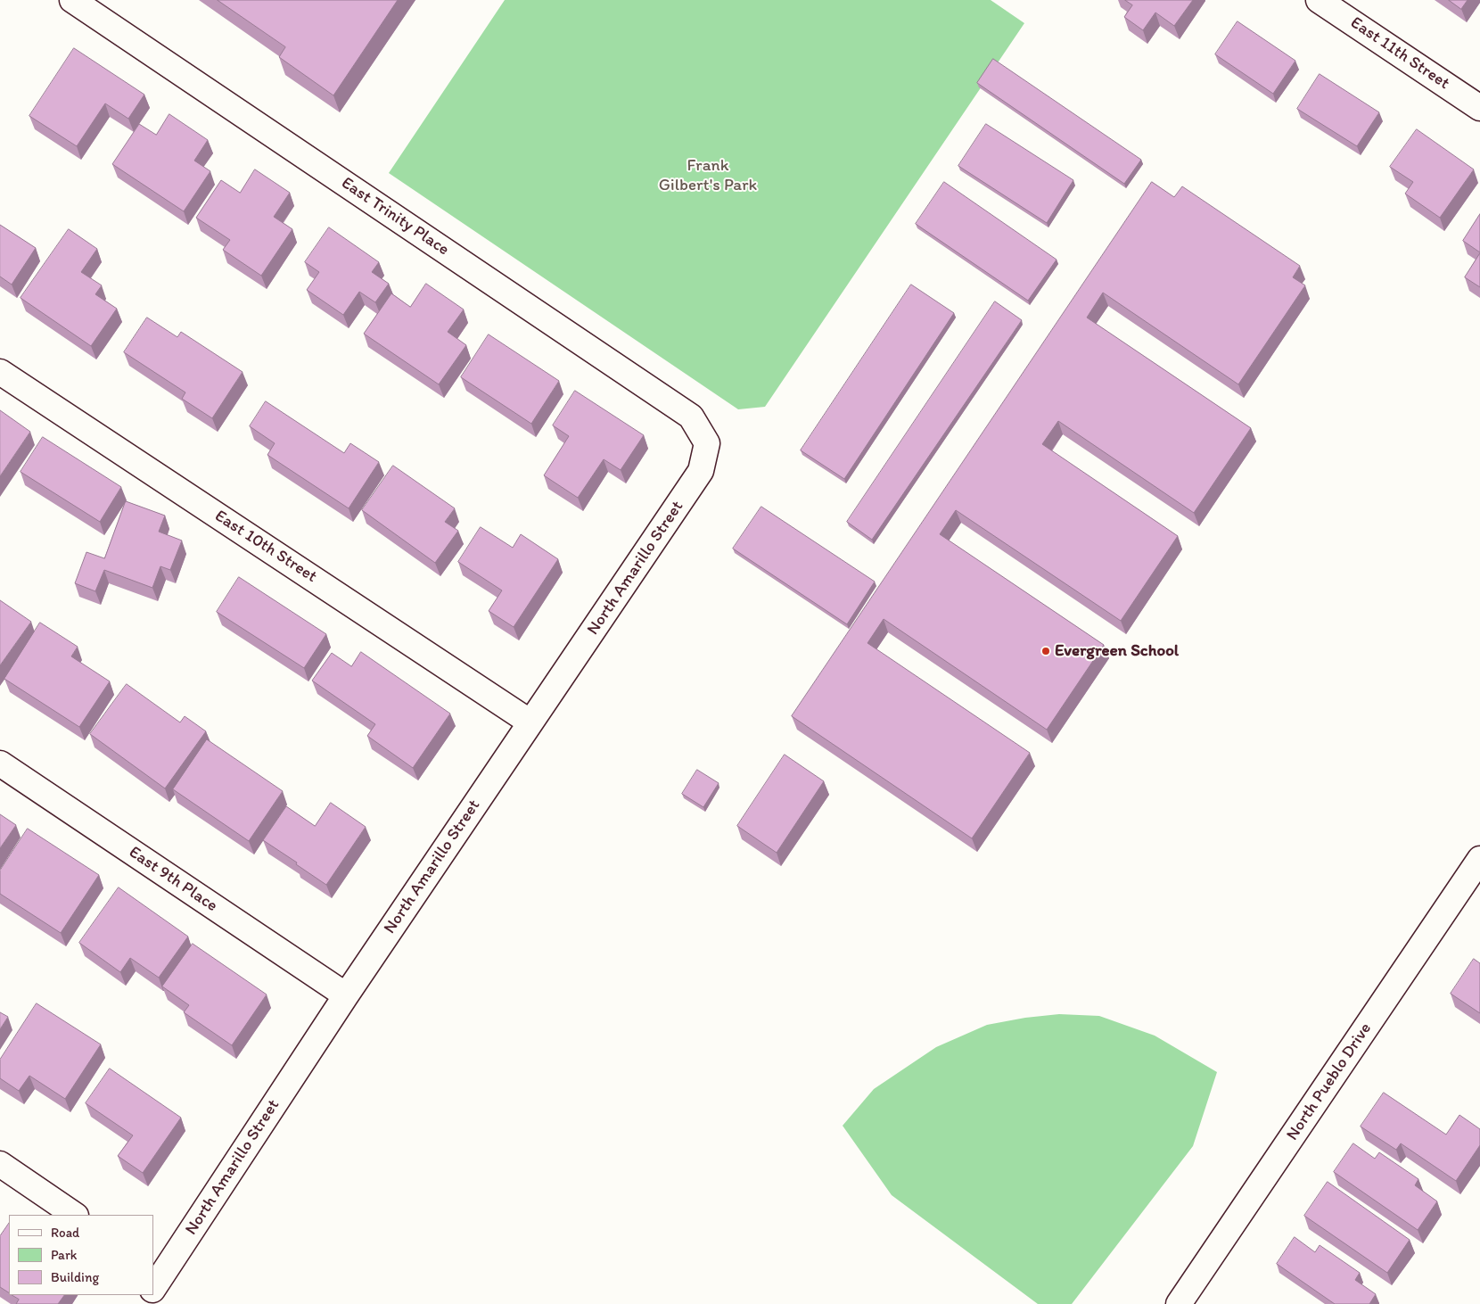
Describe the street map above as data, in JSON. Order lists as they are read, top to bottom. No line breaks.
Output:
{"streets":{"street":["East 11th Street","East Trinity Place","East 10th Street","North Amarillo Street","East 9th Place","North Pueblo Drive"]},"crossings":[["East Trinity Place","North Amarillo Street"],["East 10th Street","North Amarillo Street"],["North Amarillo Street","East 9th Place"]],"parks":["Frank Gilbert's Park"],"places":["Evergreen School"],"legend":["Road","Park","Building"]}
